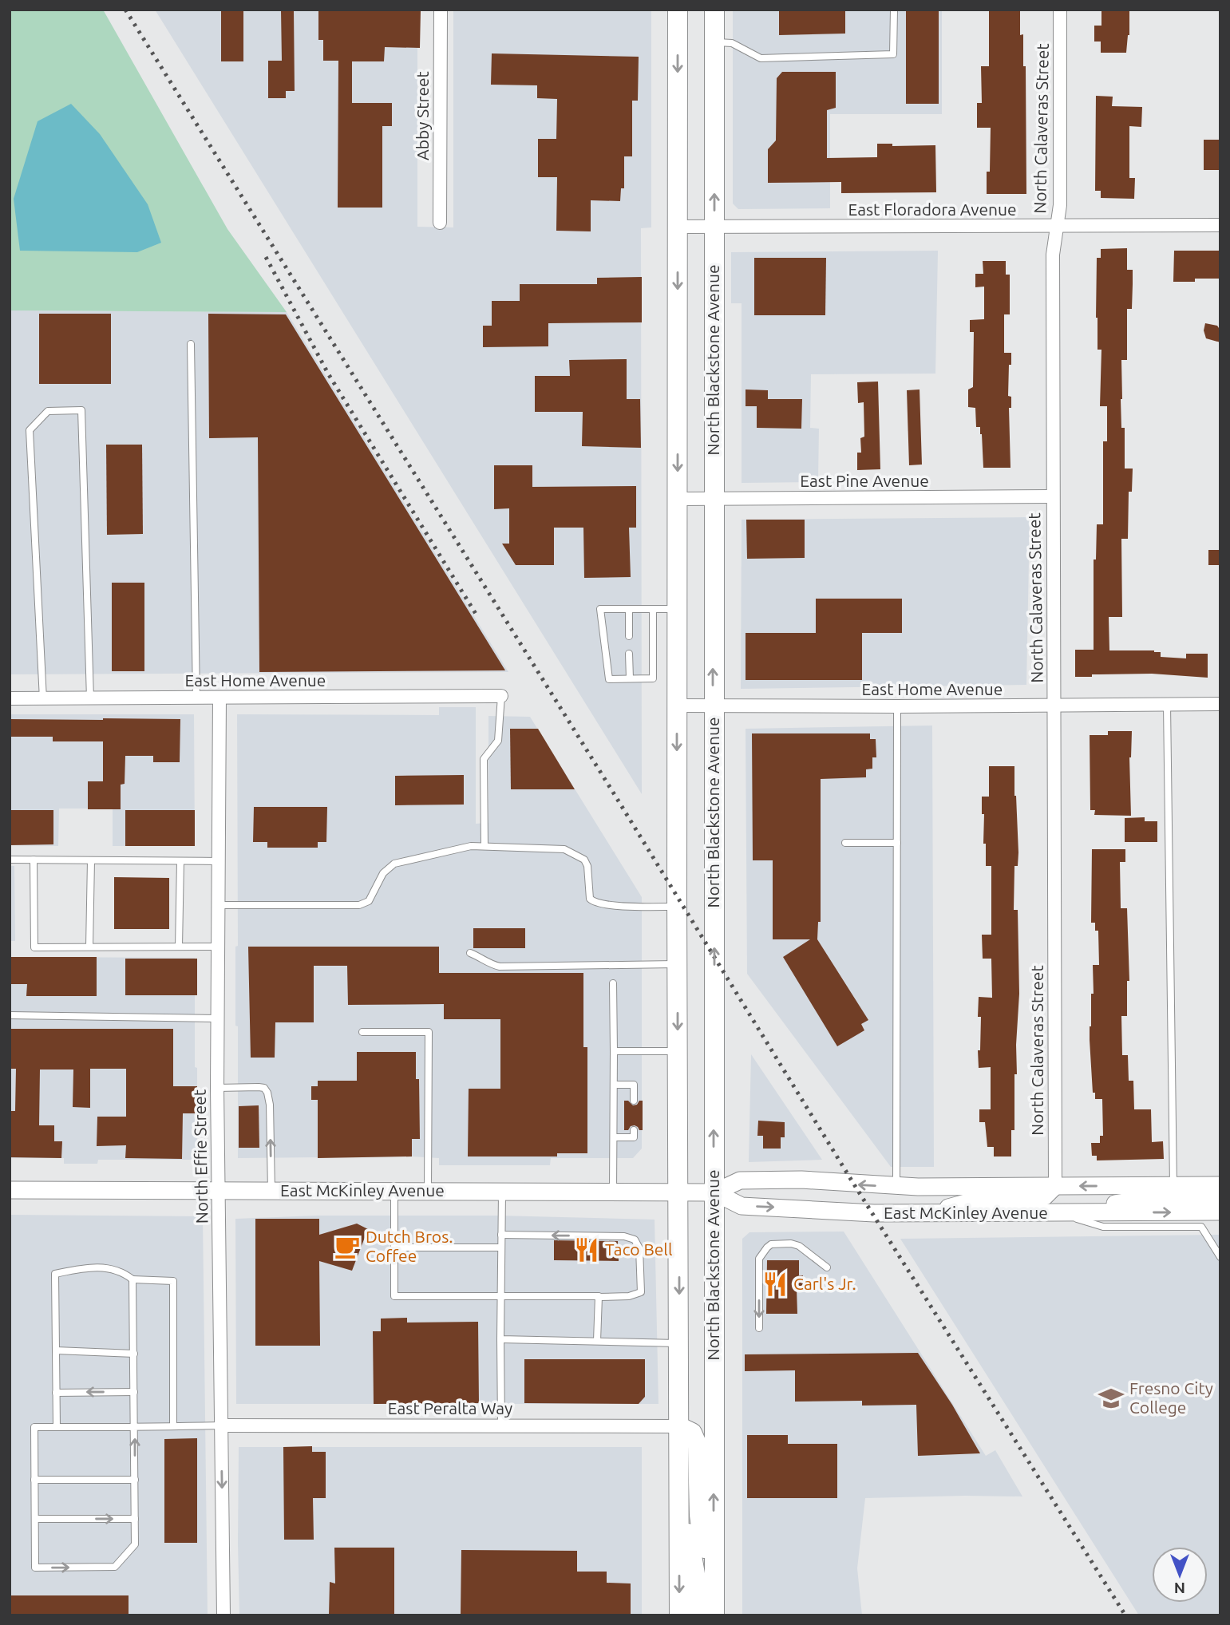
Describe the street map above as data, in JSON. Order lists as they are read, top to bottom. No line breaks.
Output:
{"streets":{"main road":["North Blackstone Avenue","East McKinley Avenue"],"street":["Abby Street","North Calaveras Street","East Floradora Avenue","East Pine Avenue","East Home Avenue","North Effie Street","East Peralta Way"]},"crossings":[["North Calaveras Street","East Floradora Avenue"],["North Calaveras Street","East Pine Avenue"],["North Calaveras Street","East Home Avenue"],["North Calaveras Street","East McKinley Avenue"],["East Floradora Avenue","North Blackstone Avenue"],["North Blackstone Avenue","East Pine Avenue"],["North Blackstone Avenue","East Home Avenue"],["North Blackstone Avenue","East McKinley Avenue"],["North Blackstone Avenue","East Peralta Way"],["East Home Avenue","North Effie Street"],["North Effie Street","East McKinley Avenue"],["North Effie Street","East Peralta Way"]],"places":{"cafe":["Dutch Bros. Coffee"],"restaurant":["Taco Bell","Carl's Jr."],"school or university":["Fresno City College"]},"north":"bottom"}
